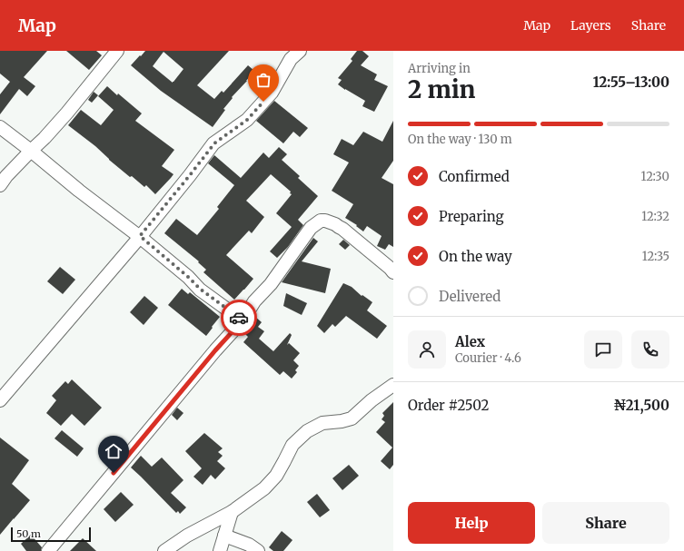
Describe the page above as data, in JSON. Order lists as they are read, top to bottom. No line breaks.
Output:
{"scale_bar":"50 m","page":{"header":"Map","nav":["Map","Layers","Share"],"heading":["2 min","Arriving in","12:55–13:00"],"panel":["Alex","Courier · 4.6","Order #2502","₦21,500"],"bar":"On the way · 130 m","list":[["Confirmed","12:30"],["Preparing","12:32"],["On the way","12:35"],"Delivered"],"buttons":["Help","Share"],"scale":"50 m"}}
